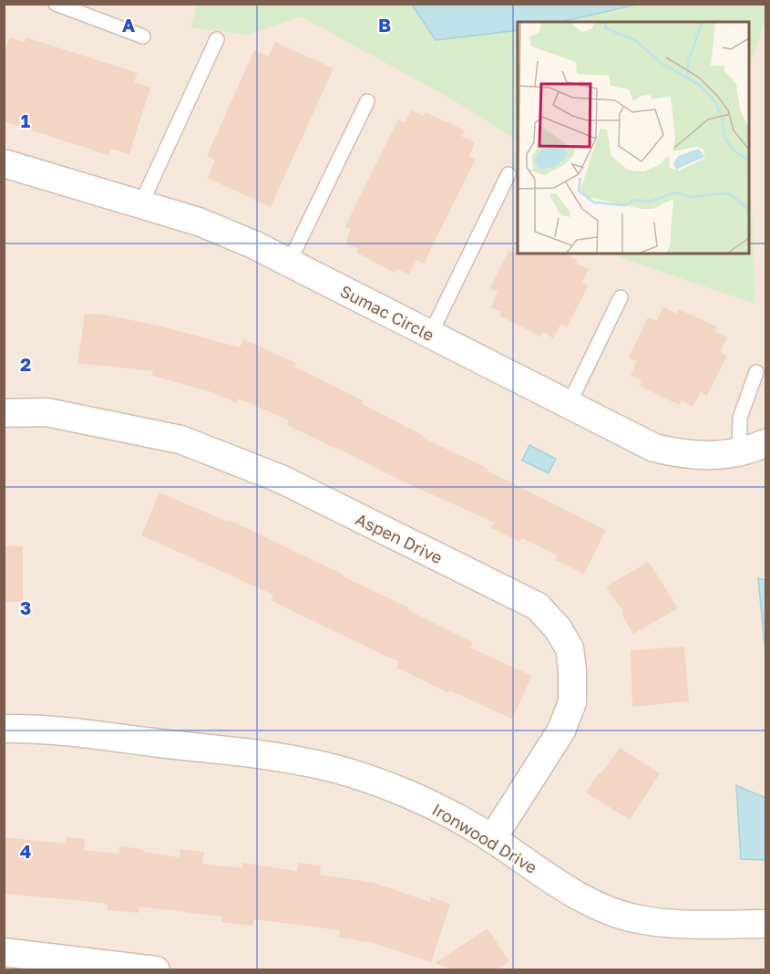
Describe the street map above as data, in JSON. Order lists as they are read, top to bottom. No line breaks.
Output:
{"streets":{"street":["Sumac Circle","Aspen Drive","Ironwood Drive"]},"crossings":[["Aspen Drive","Ironwood Drive"]],"grid":{"columns":["A","B"],"rows":["1","2","3","4"]}}
